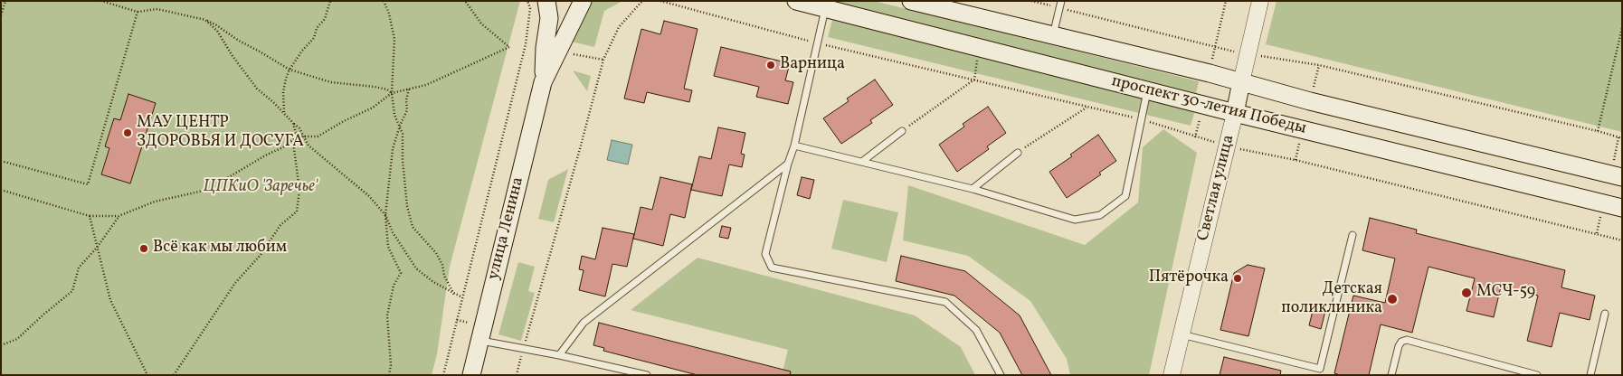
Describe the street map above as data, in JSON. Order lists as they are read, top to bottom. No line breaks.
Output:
{"streets":{"main road":["проспект 30-летия Победы","Светлая улица","улица Ленина"]},"crossings":[["проспект 30-летия Победы","Светлая улица"]],"parks":["ЦПКиО 'Заречье'"],"places":["Варница","МАУ ЦЕНТР ЗДОРОВЬЯ И ДОСУГА","Всё как мы любим","Пятёрочка","МСЧ-59","Детская поликлиника"]}
